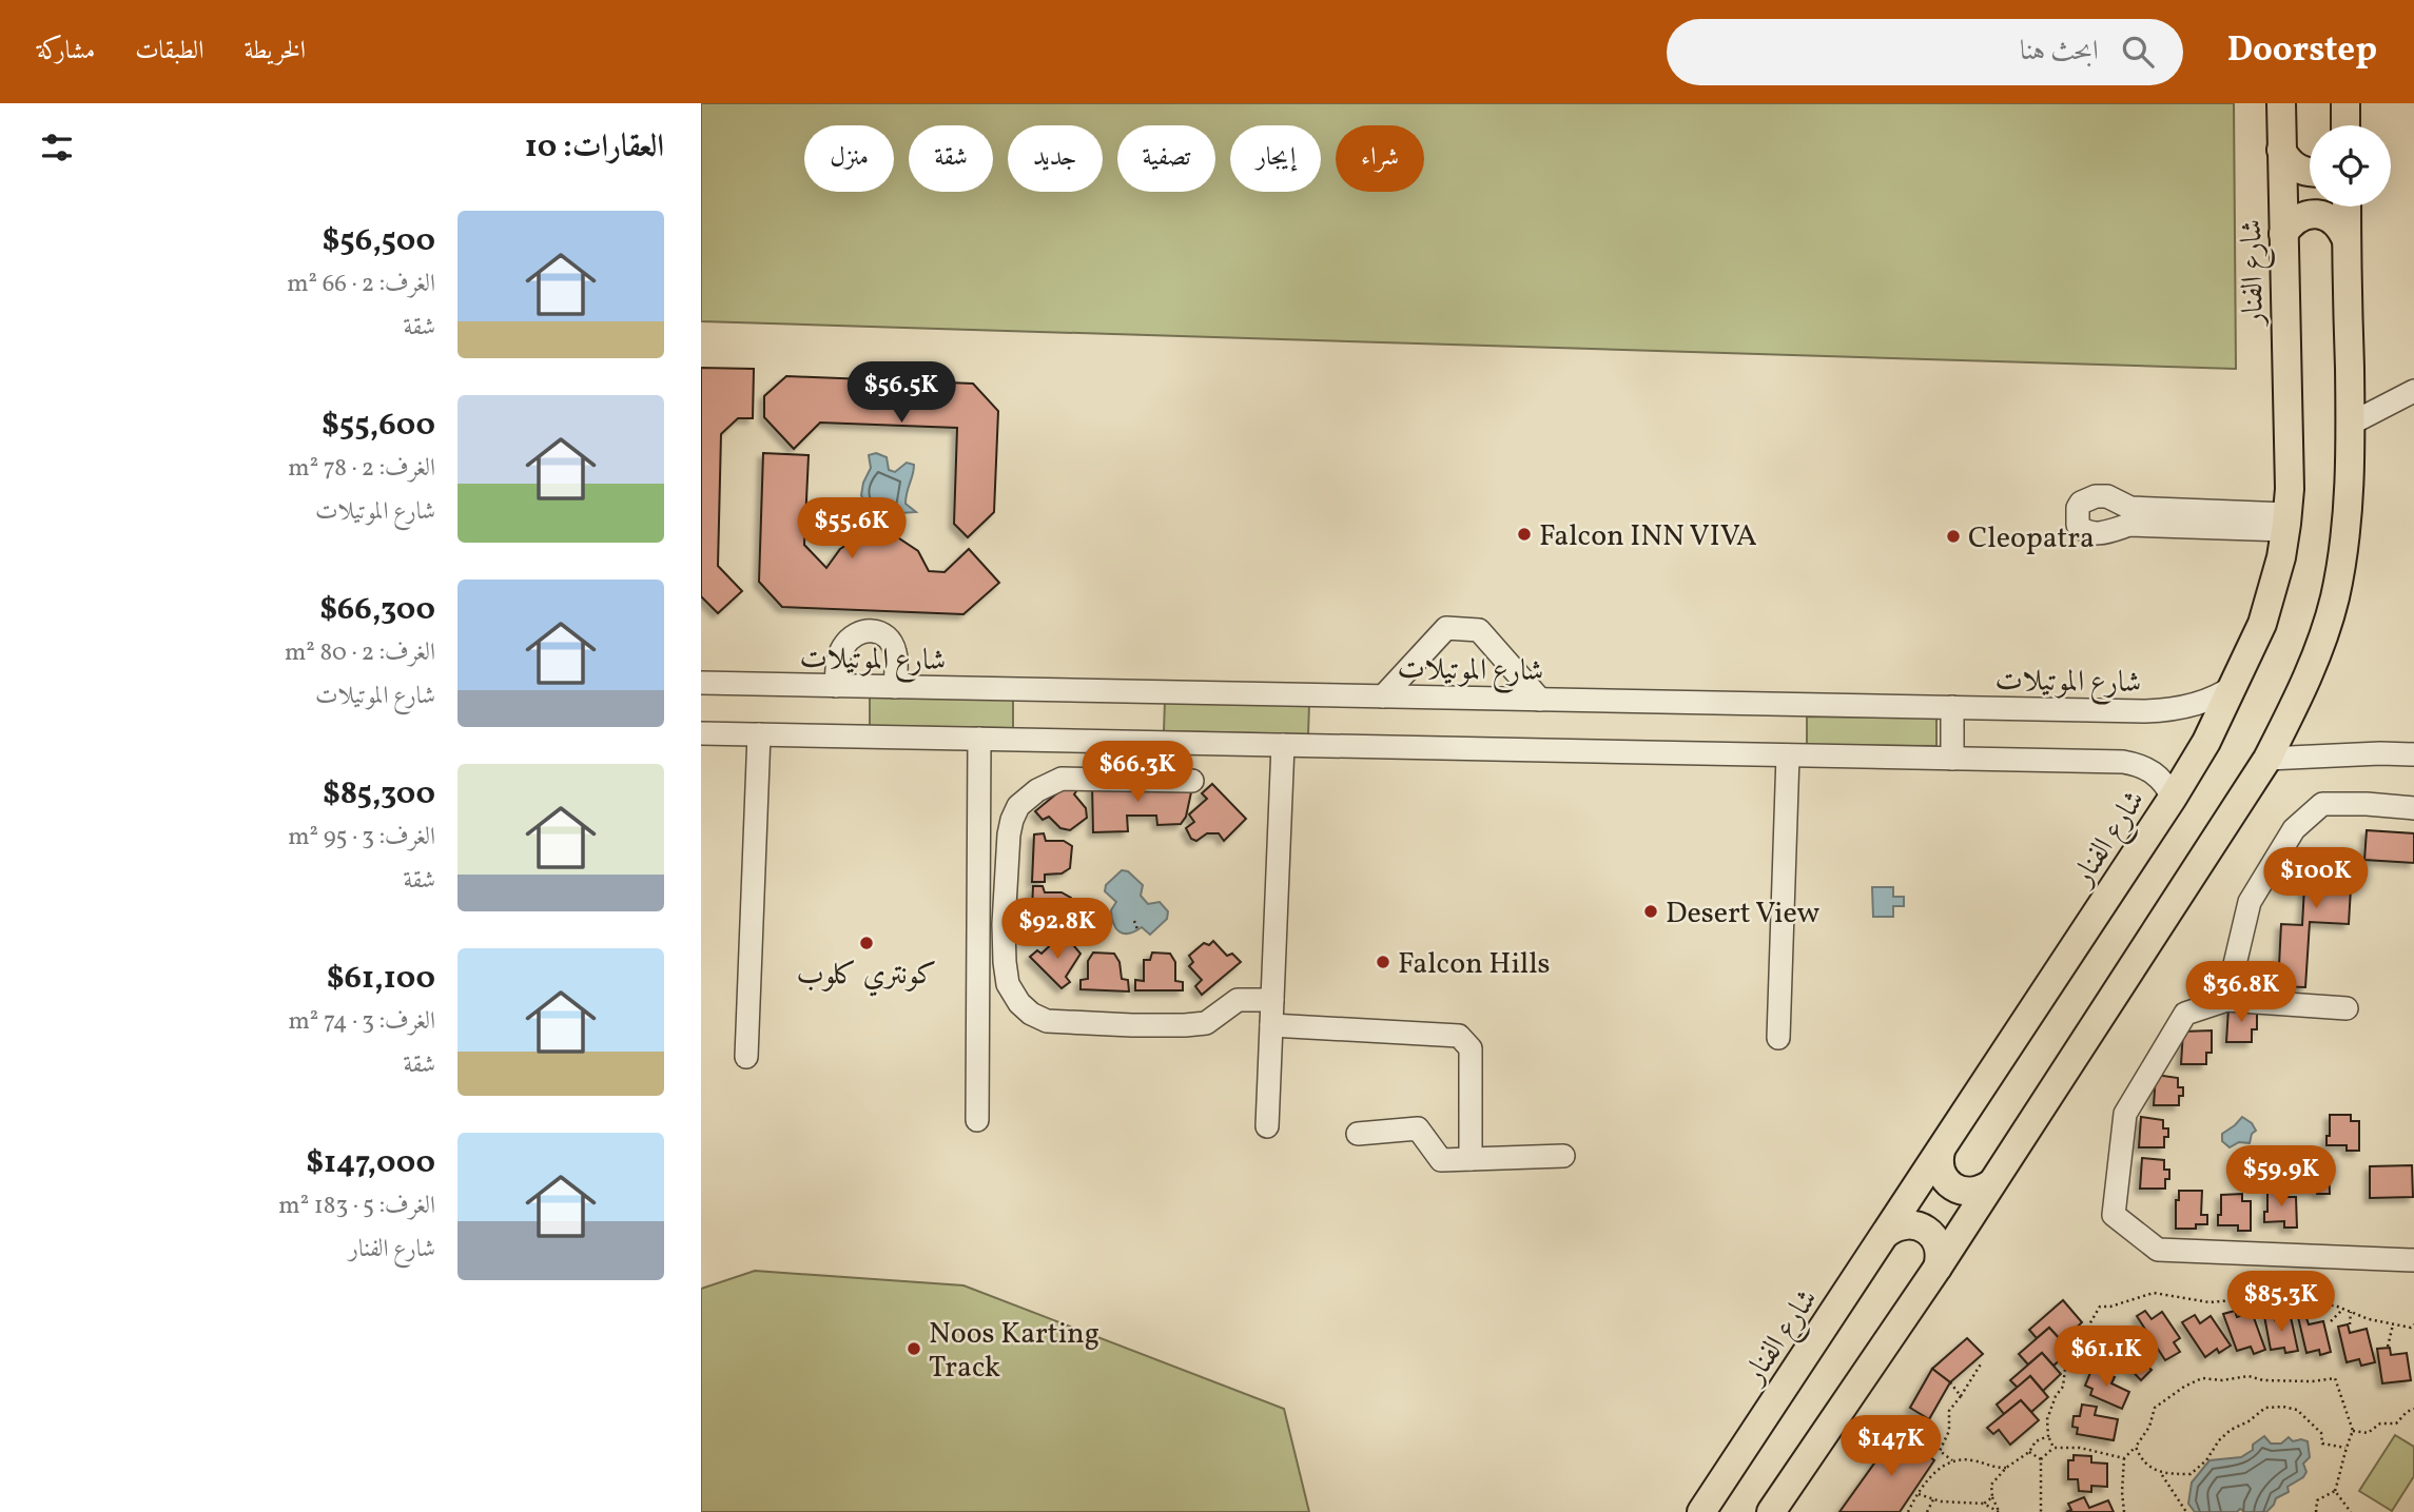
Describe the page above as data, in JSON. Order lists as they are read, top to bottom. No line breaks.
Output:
{"streets":{"main road":["شارع الفنار"],"street":["شارع الموتيلات"]},"crossings":[["شارع الفنار","شارع الموتيلات"]],"places":["Falcon INN VIVA","Cleopatra","Desert View","كونتري كلوب","Falcon Hills","Noos Karting Track"],"page":{"header":"Doorstep","search":"ابحث هنا","nav":["الخريطة","الطبقات","مشاركة"],"heading":"العقارات: 10","chip":["شراء","إيجار","تصفية","جديد","شقة","منزل"],"list":[{"name":"$56,500","note":"الغرف: 2 · 66 m² · شقة"},{"name":"$55,600","note":"الغرف: 2 · 78 m² · شارع الموتيلات"},{"name":"$66,300","note":"الغرف: 2 · 80 m² · شارع الموتيلات"},{"name":"$85,300","note":"الغرف: 3 · 95 m² · شقة"},{"name":"$61,100","note":"الغرف: 3 · 74 m² · شقة"},{"name":"$147,000","note":"الغرف: 5 · 183 m² · شارع الفنار"}],"price":["$56.5K","$55.6K","$66.3K","$100K","$92.8K","$36.8K","$59.9K","$85.3K","$61.1K","$147K"]}}
